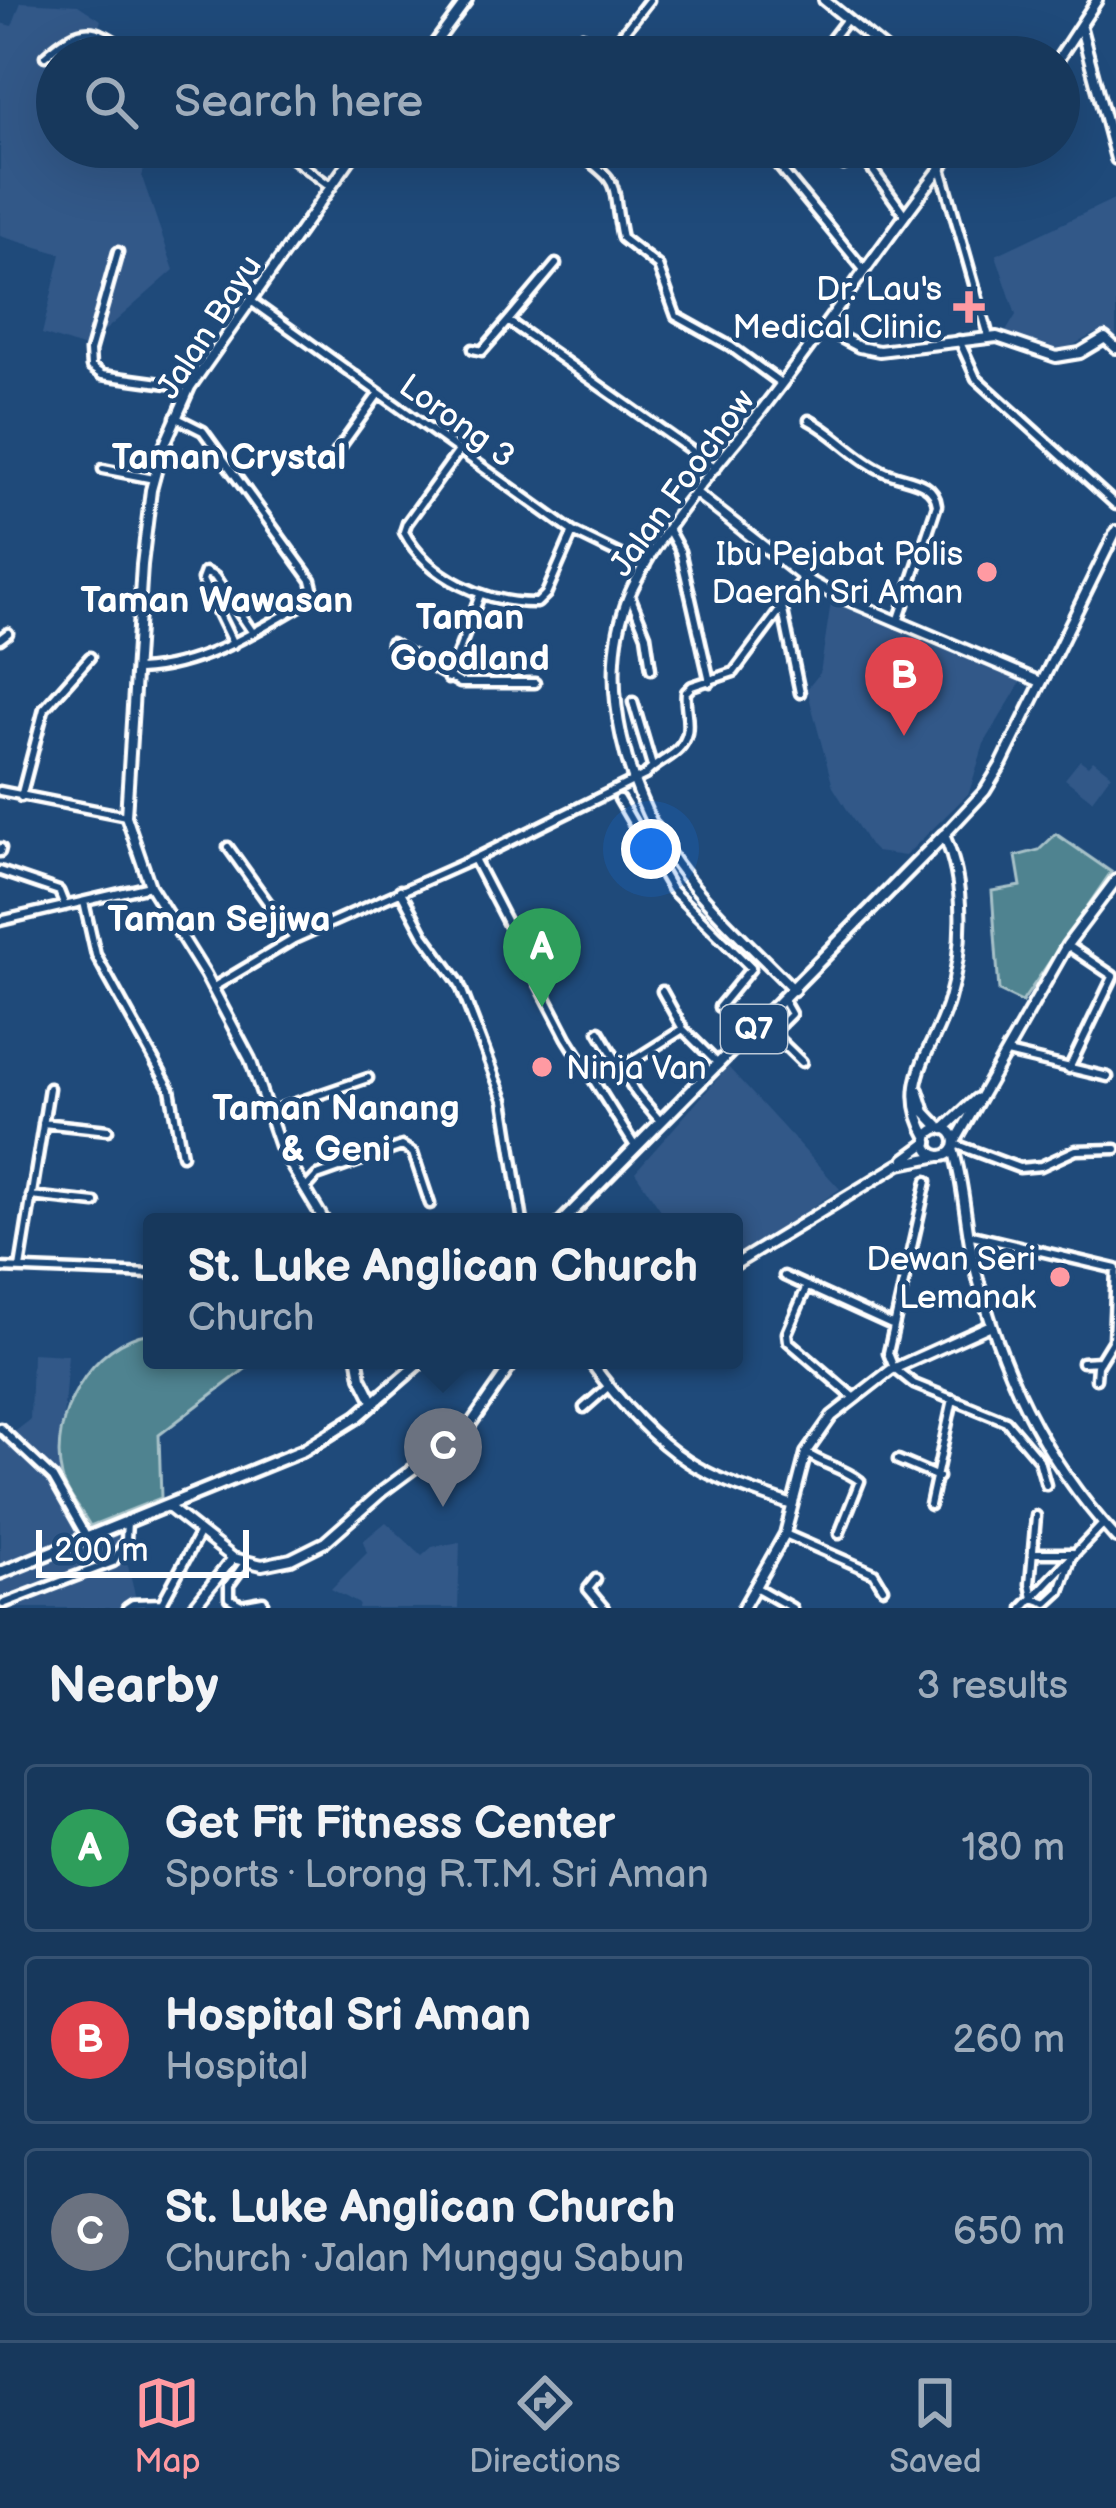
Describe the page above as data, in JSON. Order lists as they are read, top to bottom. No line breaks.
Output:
{"streets":{"main road":["Q7"],"street":["Jalan Bayu","Lorong 3","Jalan Foochow"]},"crossings":[["Jalan Bayu","Lorong 3"],["Lorong 3","Jalan Foochow"],["Jalan Foochow","Q7"]],"districts":["Taman Crystal","Taman Wawasan","Taman Goodland","Taman Sejiwa","Taman Nanang & Geni"],"places":{"health":["Dr. Lau's Medical Clinic"],"other":["Ibu Pejabat Polis Daerah Sri Aman","Ninja Van","Dewan Seri Lemanak"]},"scale_bar":"200 m","page":{"search":"Search here","pins":["B","A","C"],"popup":["St. Luke Anglican Church","Church"],"scale":"200 m","heading":["Nearby","3 results"],"list":[{"mark":"A","name":"Get Fit Fitness Center","note":"Sports · Lorong R.T.M. Sri Aman","value":"180 m"},{"mark":"B","name":"Hospital Sri Aman","note":"Hospital","value":"260 m"},{"mark":"C","name":"St. Luke Anglican Church","note":"Church · Jalan Munggu Sabun","value":"650 m"}],"nav":["Map","Directions","Saved"]}}
